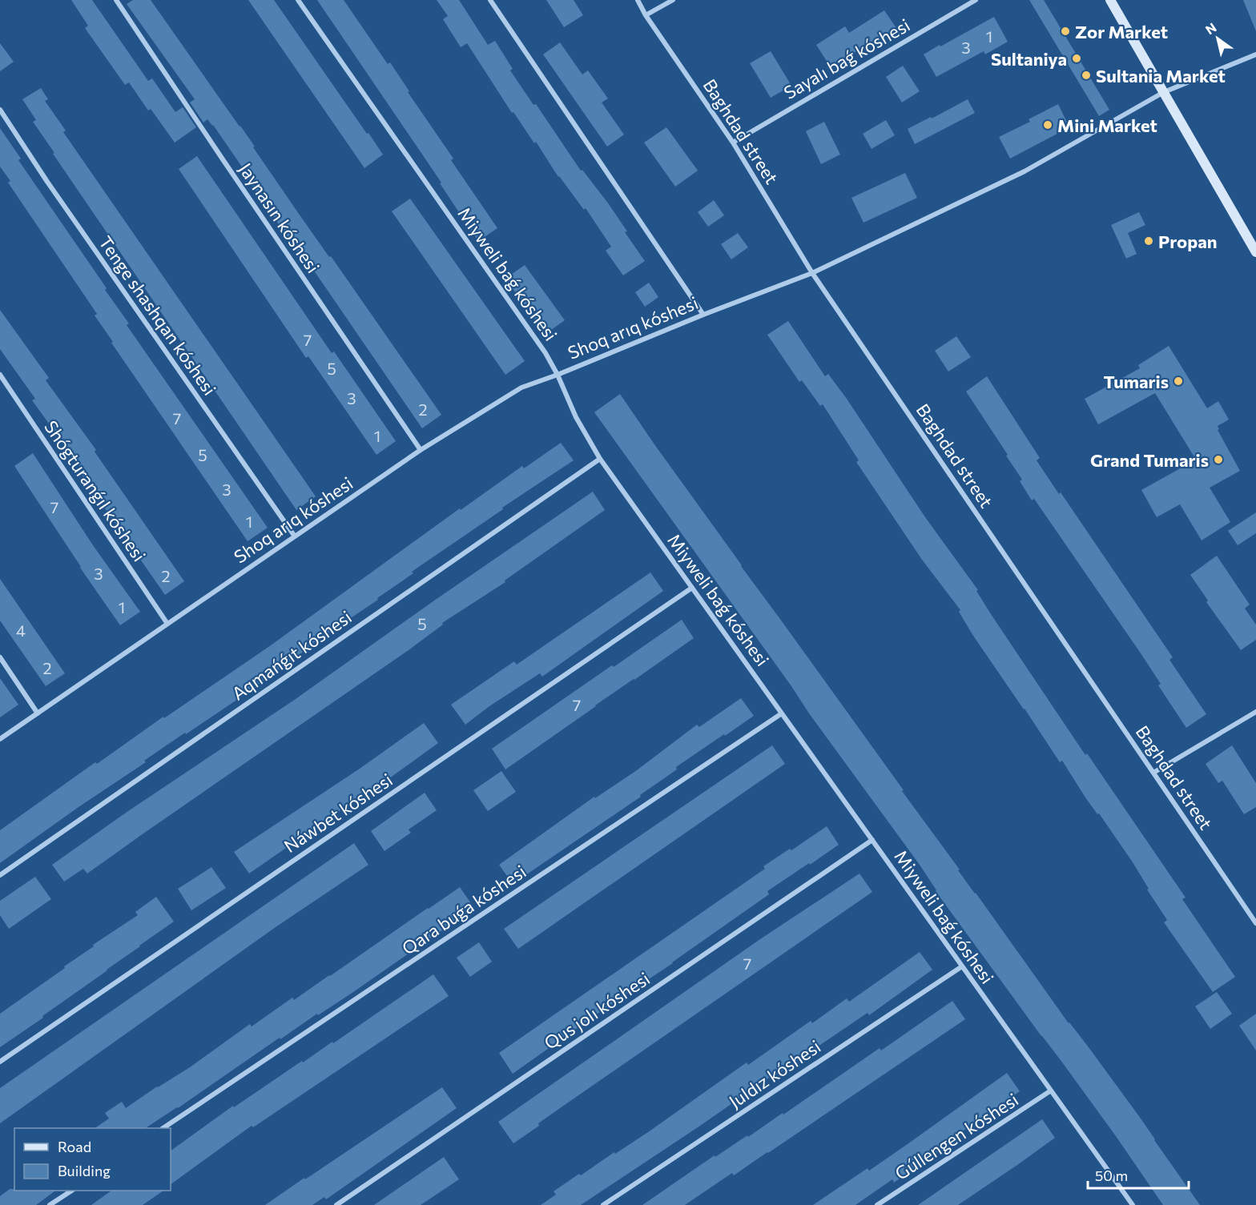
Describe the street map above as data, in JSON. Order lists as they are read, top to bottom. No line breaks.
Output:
{"streets":{"street":["Sayalı baǵ kóshesi","Baghdad street","Jaynasın kóshesi","Miyweli baǵ kóshesi","Tenge shashqan kóshesi","Shoq arıq kóshesi","Shógturanǵıl kóshesi","Aqmańǵıt kóshesi","Náwbet kóshesi","Qara buǵa kóshesi","Qus jolı kóshesi","Juldız kóshesi","Gúllengen kóshesi"]},"crossings":[["Sayalı baǵ kóshesi","Baghdad street"],["Baghdad street","Shoq arıq kóshesi"],["Jaynasın kóshesi","Shoq arıq kóshesi"],["Miyweli baǵ kóshesi","Shoq arıq kóshesi"],["Miyweli baǵ kóshesi","Aqmańǵıt kóshesi"],["Miyweli baǵ kóshesi","Náwbet kóshesi"],["Miyweli baǵ kóshesi","Qara buǵa kóshesi"],["Miyweli baǵ kóshesi","Qus jolı kóshesi"],["Miyweli baǵ kóshesi","Juldız kóshesi"],["Miyweli baǵ kóshesi","Gúllengen kóshesi"],["Tenge shashqan kóshesi","Shoq arıq kóshesi"],["Shoq arıq kóshesi","Shógturanǵıl kóshesi"]],"places":["Zor Market","Sultaniya","Sultania Market","Mini Market","Propan","Tumaris","Grand Tumaris"],"house_numbers":["1","3","7","5","3","2","7","1","5","3","7","1","3","2","1","5","4","2","7","7"],"legend":["Road","Building"],"scale_bar":"50 m","north":"top left"}
